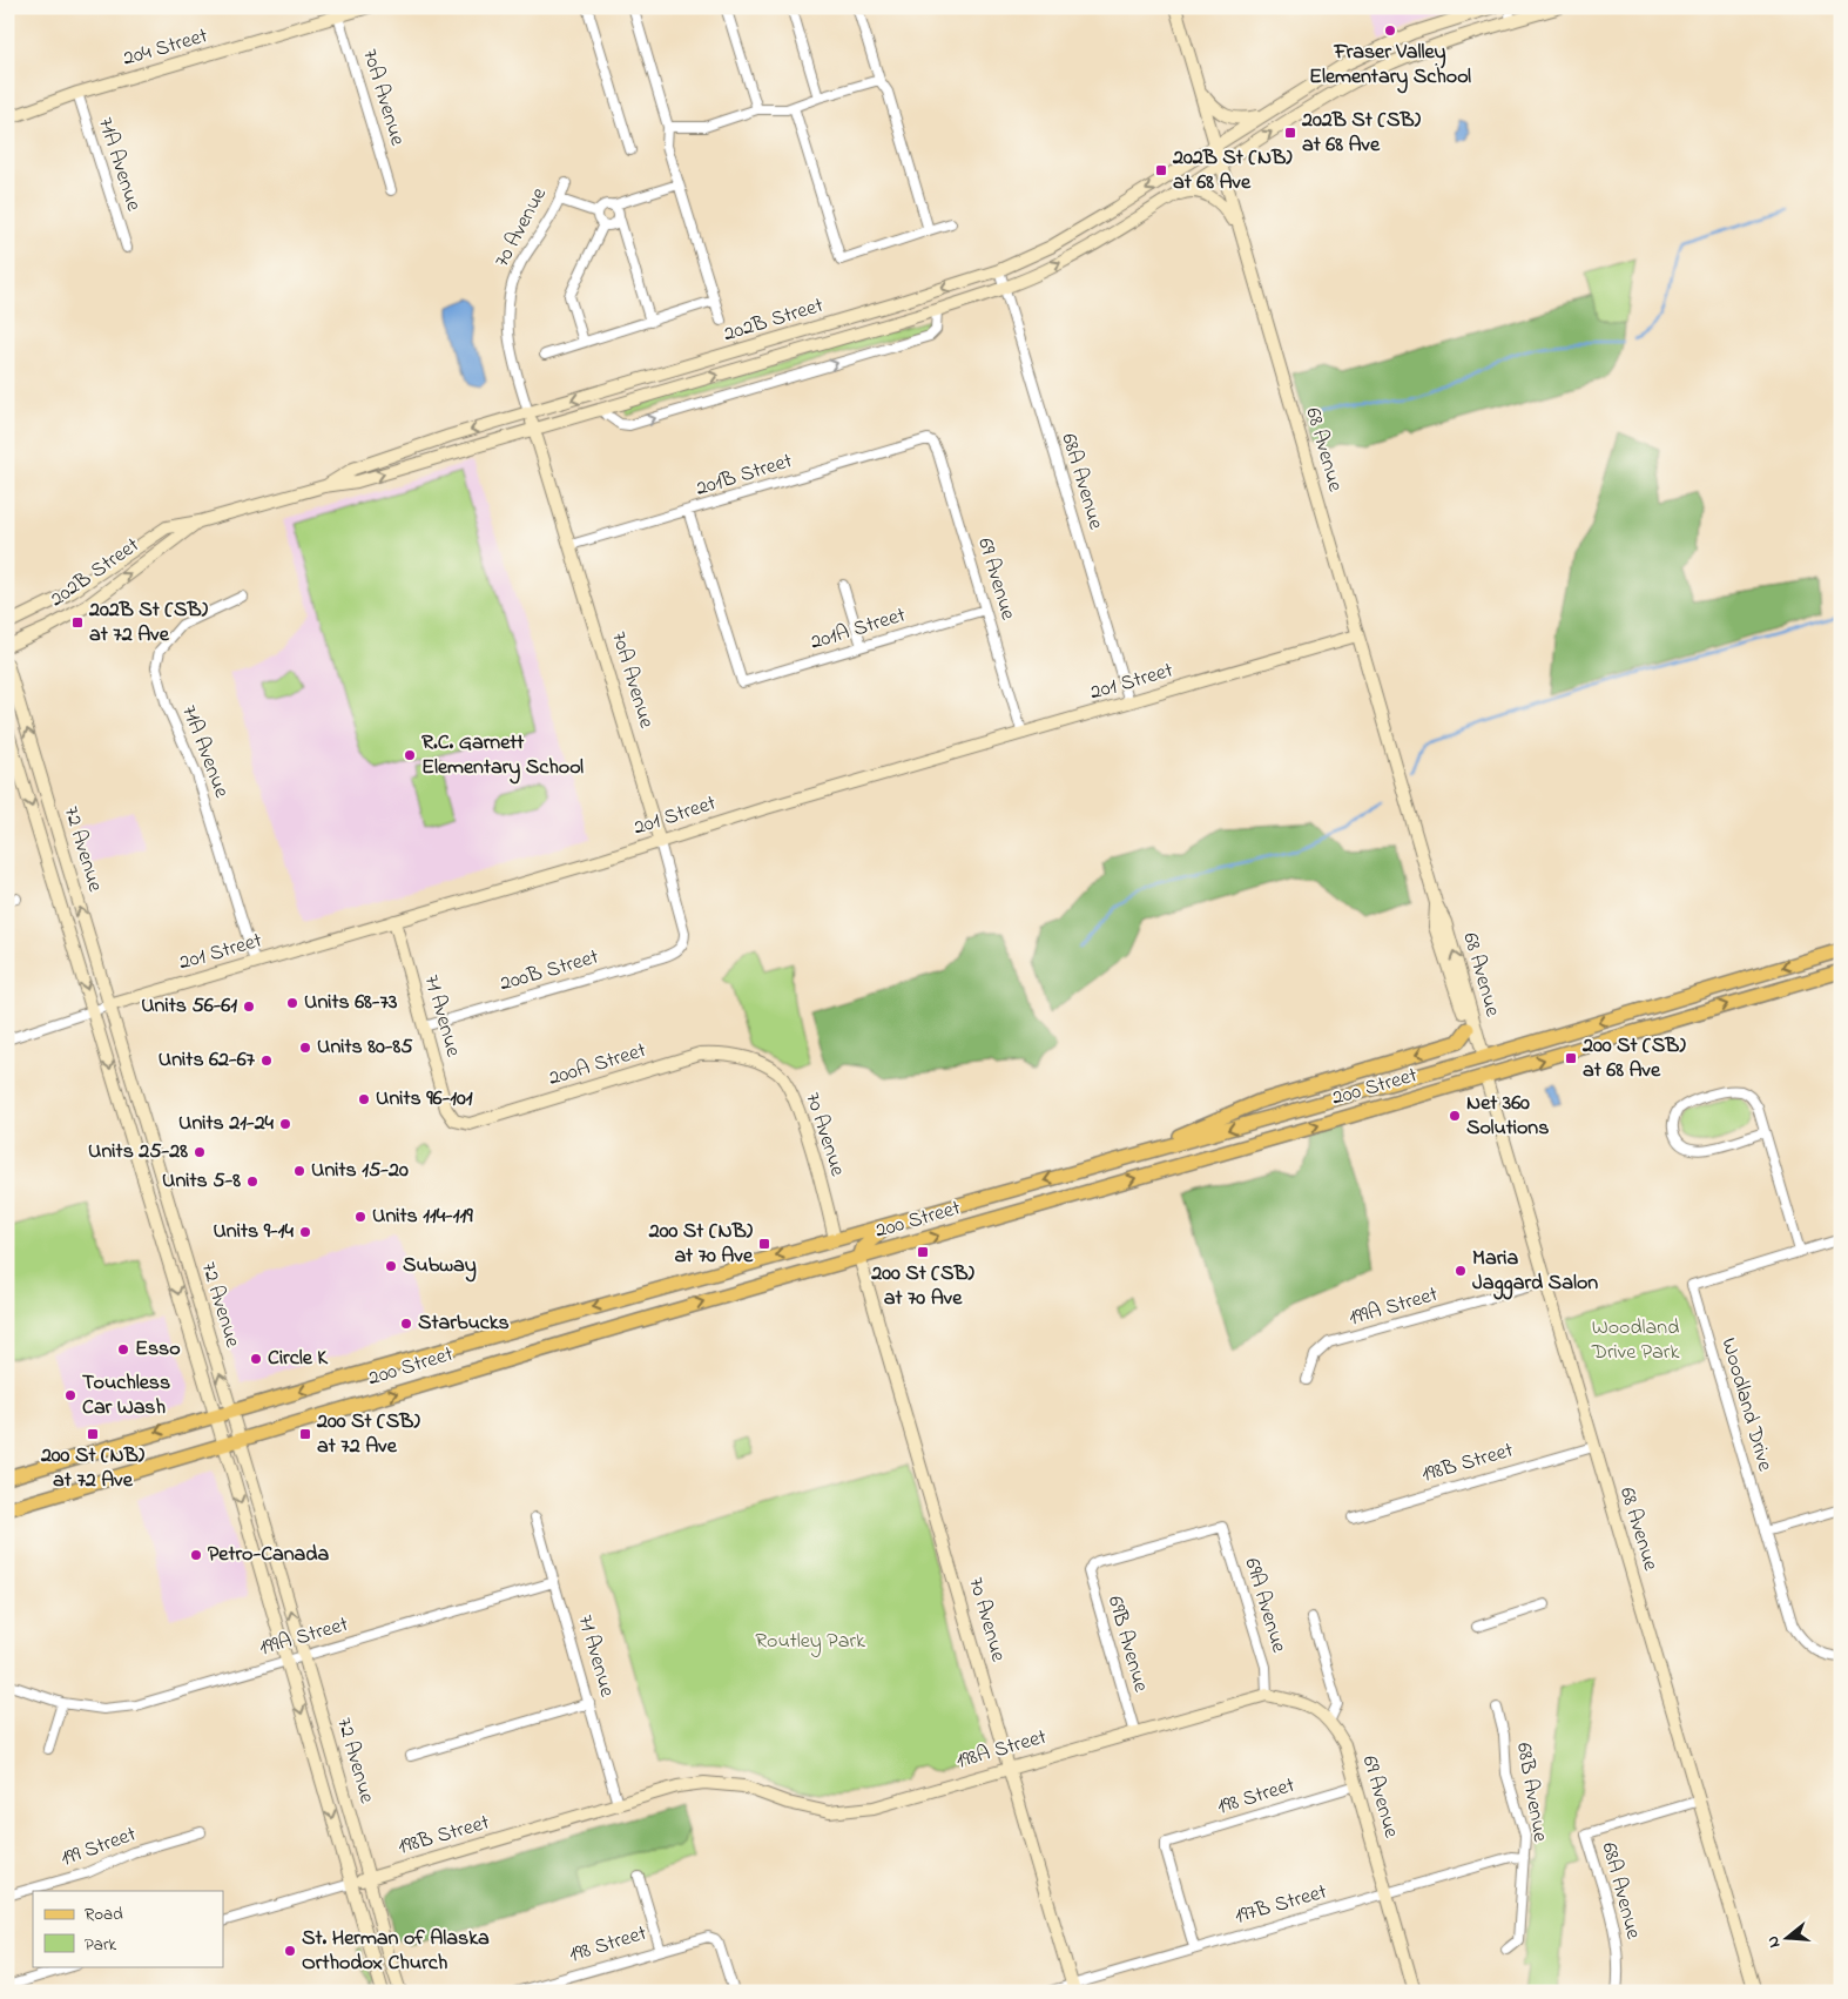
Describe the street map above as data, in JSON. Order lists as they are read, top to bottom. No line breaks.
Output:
{"streets":{"main road":["200 Street"],"street":["204 Street","70A Avenue","71A Avenue","70 Avenue","202B Street","68 Avenue","201B Street","68A Avenue","69 Avenue","201A Street","201 Street","72 Avenue","200B Street","71 Avenue","200A Street","199A Street","Woodland Drive","198B Street","69A Avenue","69B Avenue","198A Street","68B Avenue","198 Street","199 Street","197B Street"]},"crossings":[["204 Street","70A Avenue"],["204 Street","71A Avenue"],["70A Avenue","70 Avenue"],["70A Avenue","202B Street"],["70A Avenue","201B Street"],["70A Avenue","201 Street"],["70A Avenue","200B Street"],["71A Avenue","201 Street"],["70 Avenue","202B Street"],["70 Avenue","200A Street"],["70 Avenue","200 Street"],["70 Avenue","198A Street"],["70 Avenue","197B Street"],["202B Street","68 Avenue"],["202B Street","68A Avenue"],["68 Avenue","68A Avenue"],["68 Avenue","201 Street"],["68 Avenue","200 Street"],["68 Avenue","199A Street"],["68 Avenue","198B Street"],["201B Street","69 Avenue"],["201B Street","201A Street"],["68A Avenue","201 Street"],["69 Avenue","201A Street"],["69 Avenue","201 Street"],["69 Avenue","198A Street"],["69 Avenue","198 Street"],["69 Avenue","197B Street"],["201 Street","72 Avenue"],["201 Street","71 Avenue"],["72 Avenue","200 Street"],["72 Avenue","199A Street"],["72 Avenue","198B Street"],["200B Street","71 Avenue"],["71 Avenue","200A Street"],["71 Avenue","199A Street"],["71 Avenue","198B Street"],["198B Street","198A Street"],["69A Avenue","69B Avenue"],["69A Avenue","198A Street"],["69B Avenue","198A Street"],["68B Avenue","197B Street"],["198 Street","197B Street"]],"parks":["Woodland Drive Park","Routley Park"],"places":{"other":["Fraser Valley Elementary School","R.C. Garnett Elementary School","Units 68-73","Units 56-61","Units 80-85","Units 62-67","Units 96-101","Net 360 Solutions","Units 21-24","Units 25-28","Units 15-20","Units 5-8","Units 114-119","Units 9-14","Subway","Maria Jaggard Salon","Starbucks","Esso","Circle K","Touchless Car Wash","Petro-Canada","St. Herman of Alaska Orthodox Church"],"transit":["202B St (SB) at 68 Ave","202B St (NB) at 68 Ave","202B St (SB) at 72 Ave","200 St (SB) at 68 Ave","200 St (NB) at 70 Ave","200 St (SB) at 70 Ave","200 St (NB) at 72 Ave","200 St (SB) at 72 Ave"]},"legend":["Road","Park"],"north":"left"}
